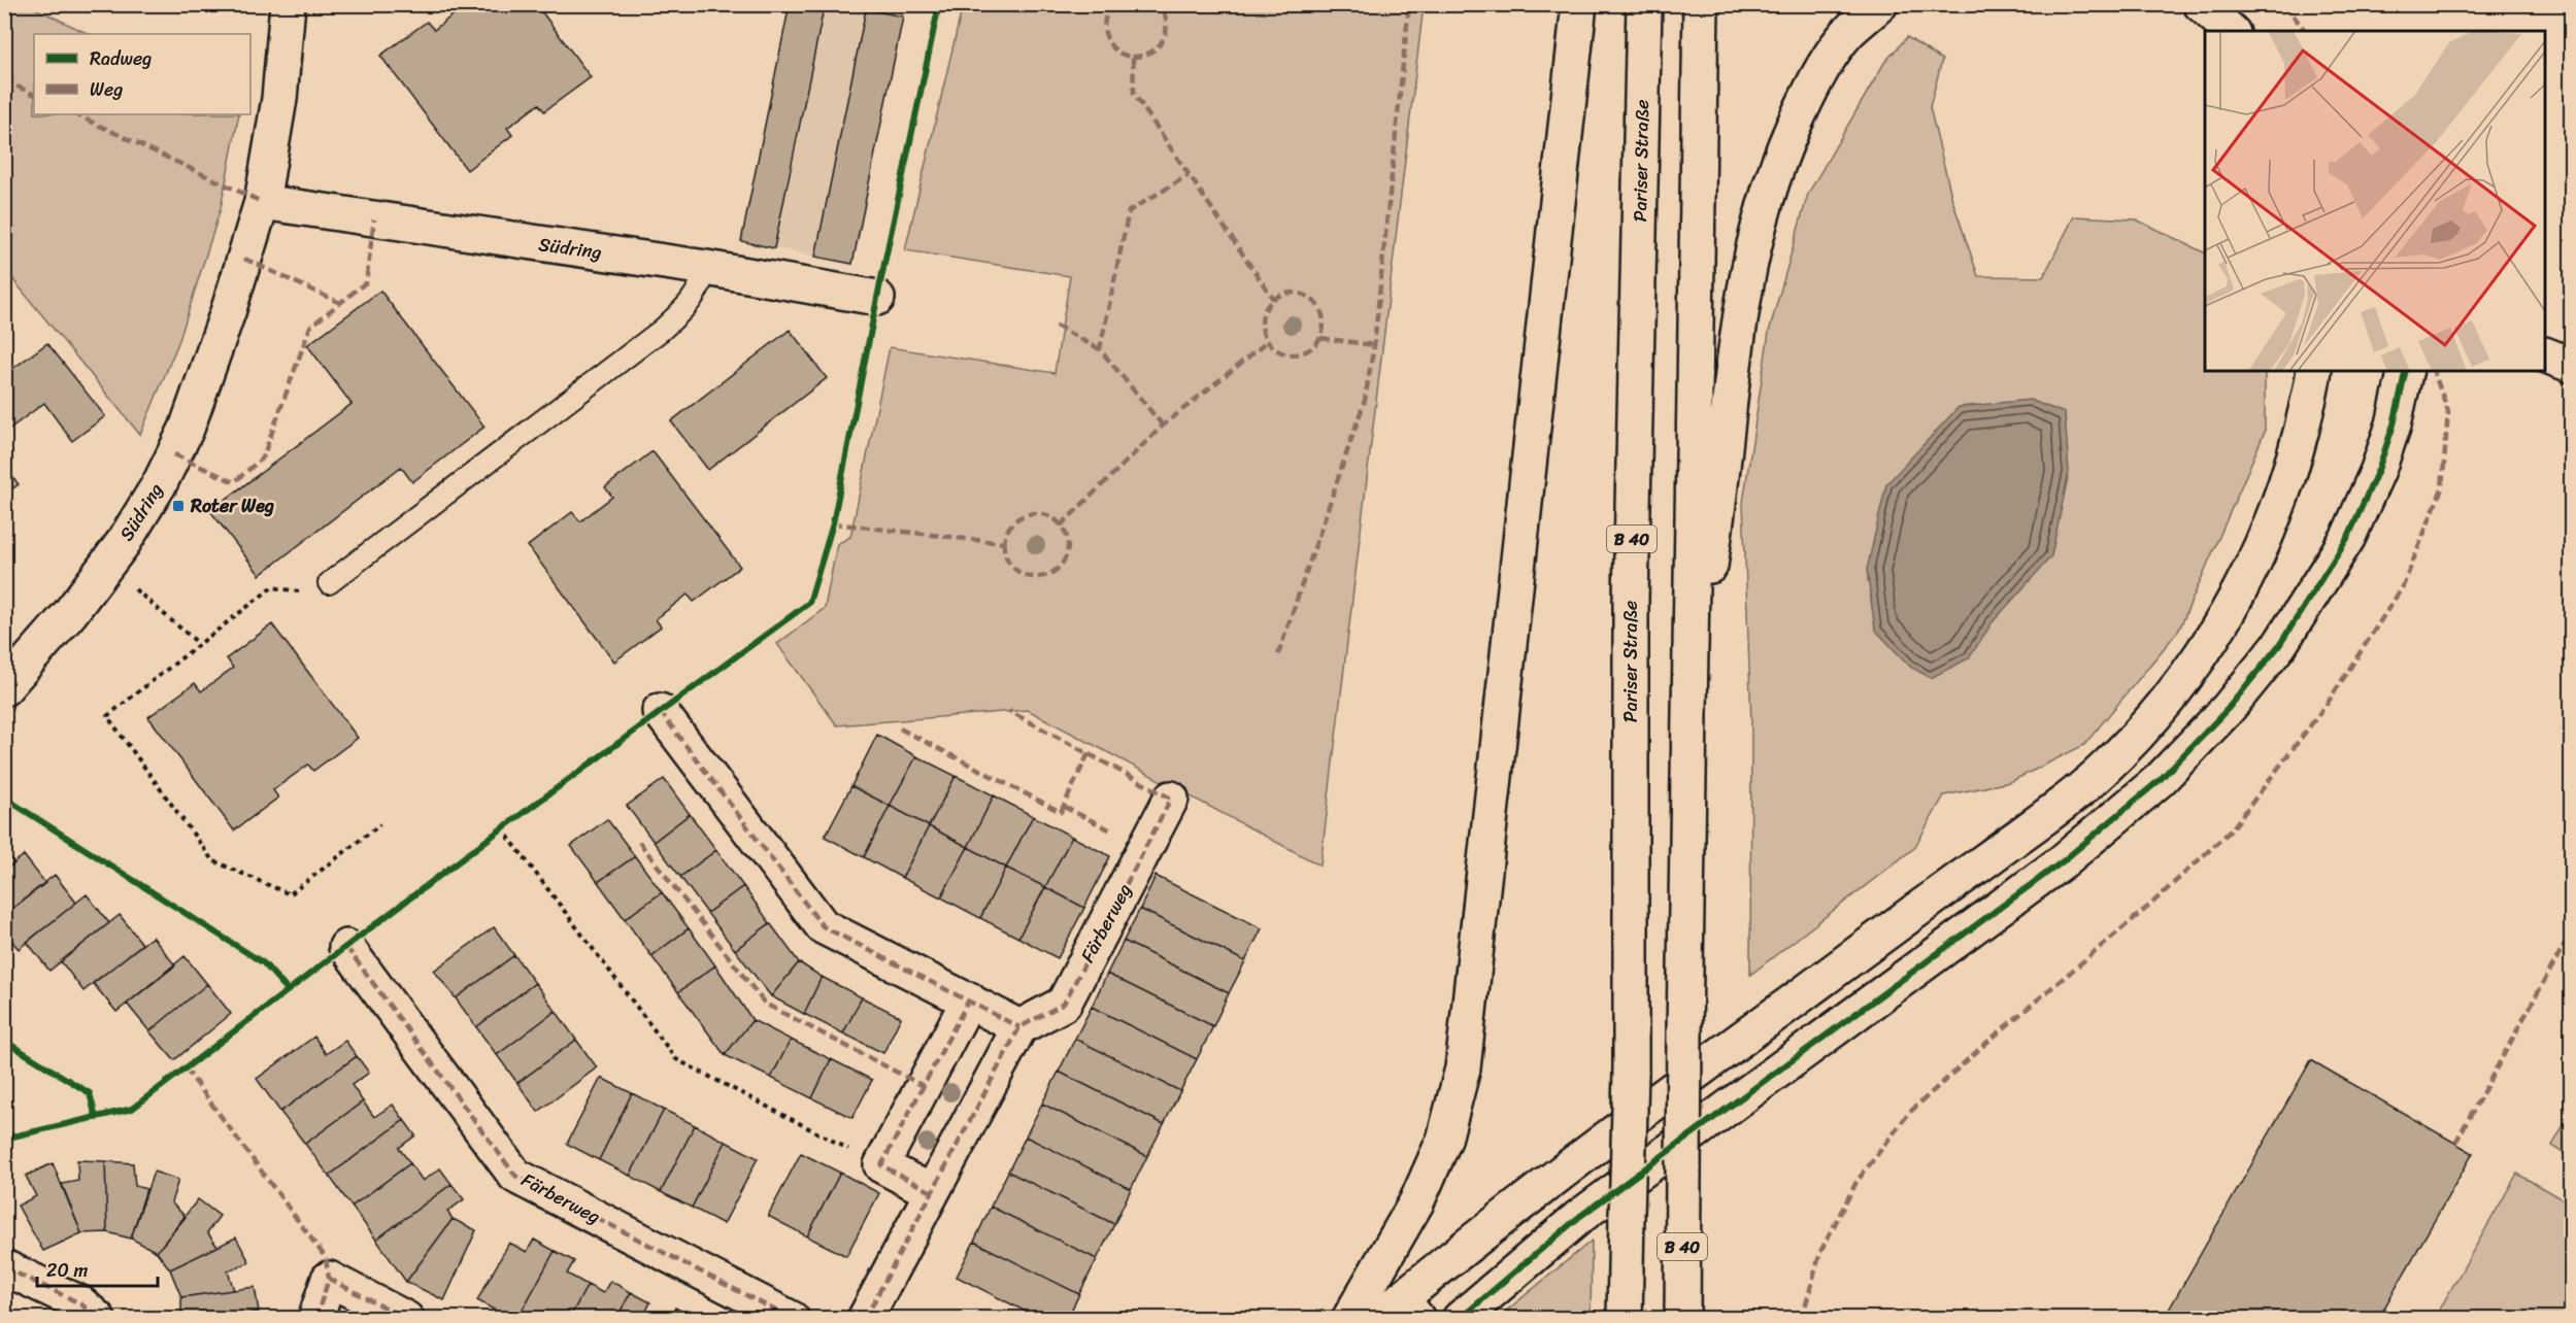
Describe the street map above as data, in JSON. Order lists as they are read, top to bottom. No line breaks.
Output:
{"streets":{"main road":["Pariser Straße","Südring","B 40","Färberweg"]},"places":{"transit":["Roter Weg"]},"legend":["Radweg","Weg"],"scale_bar":"20 m"}
